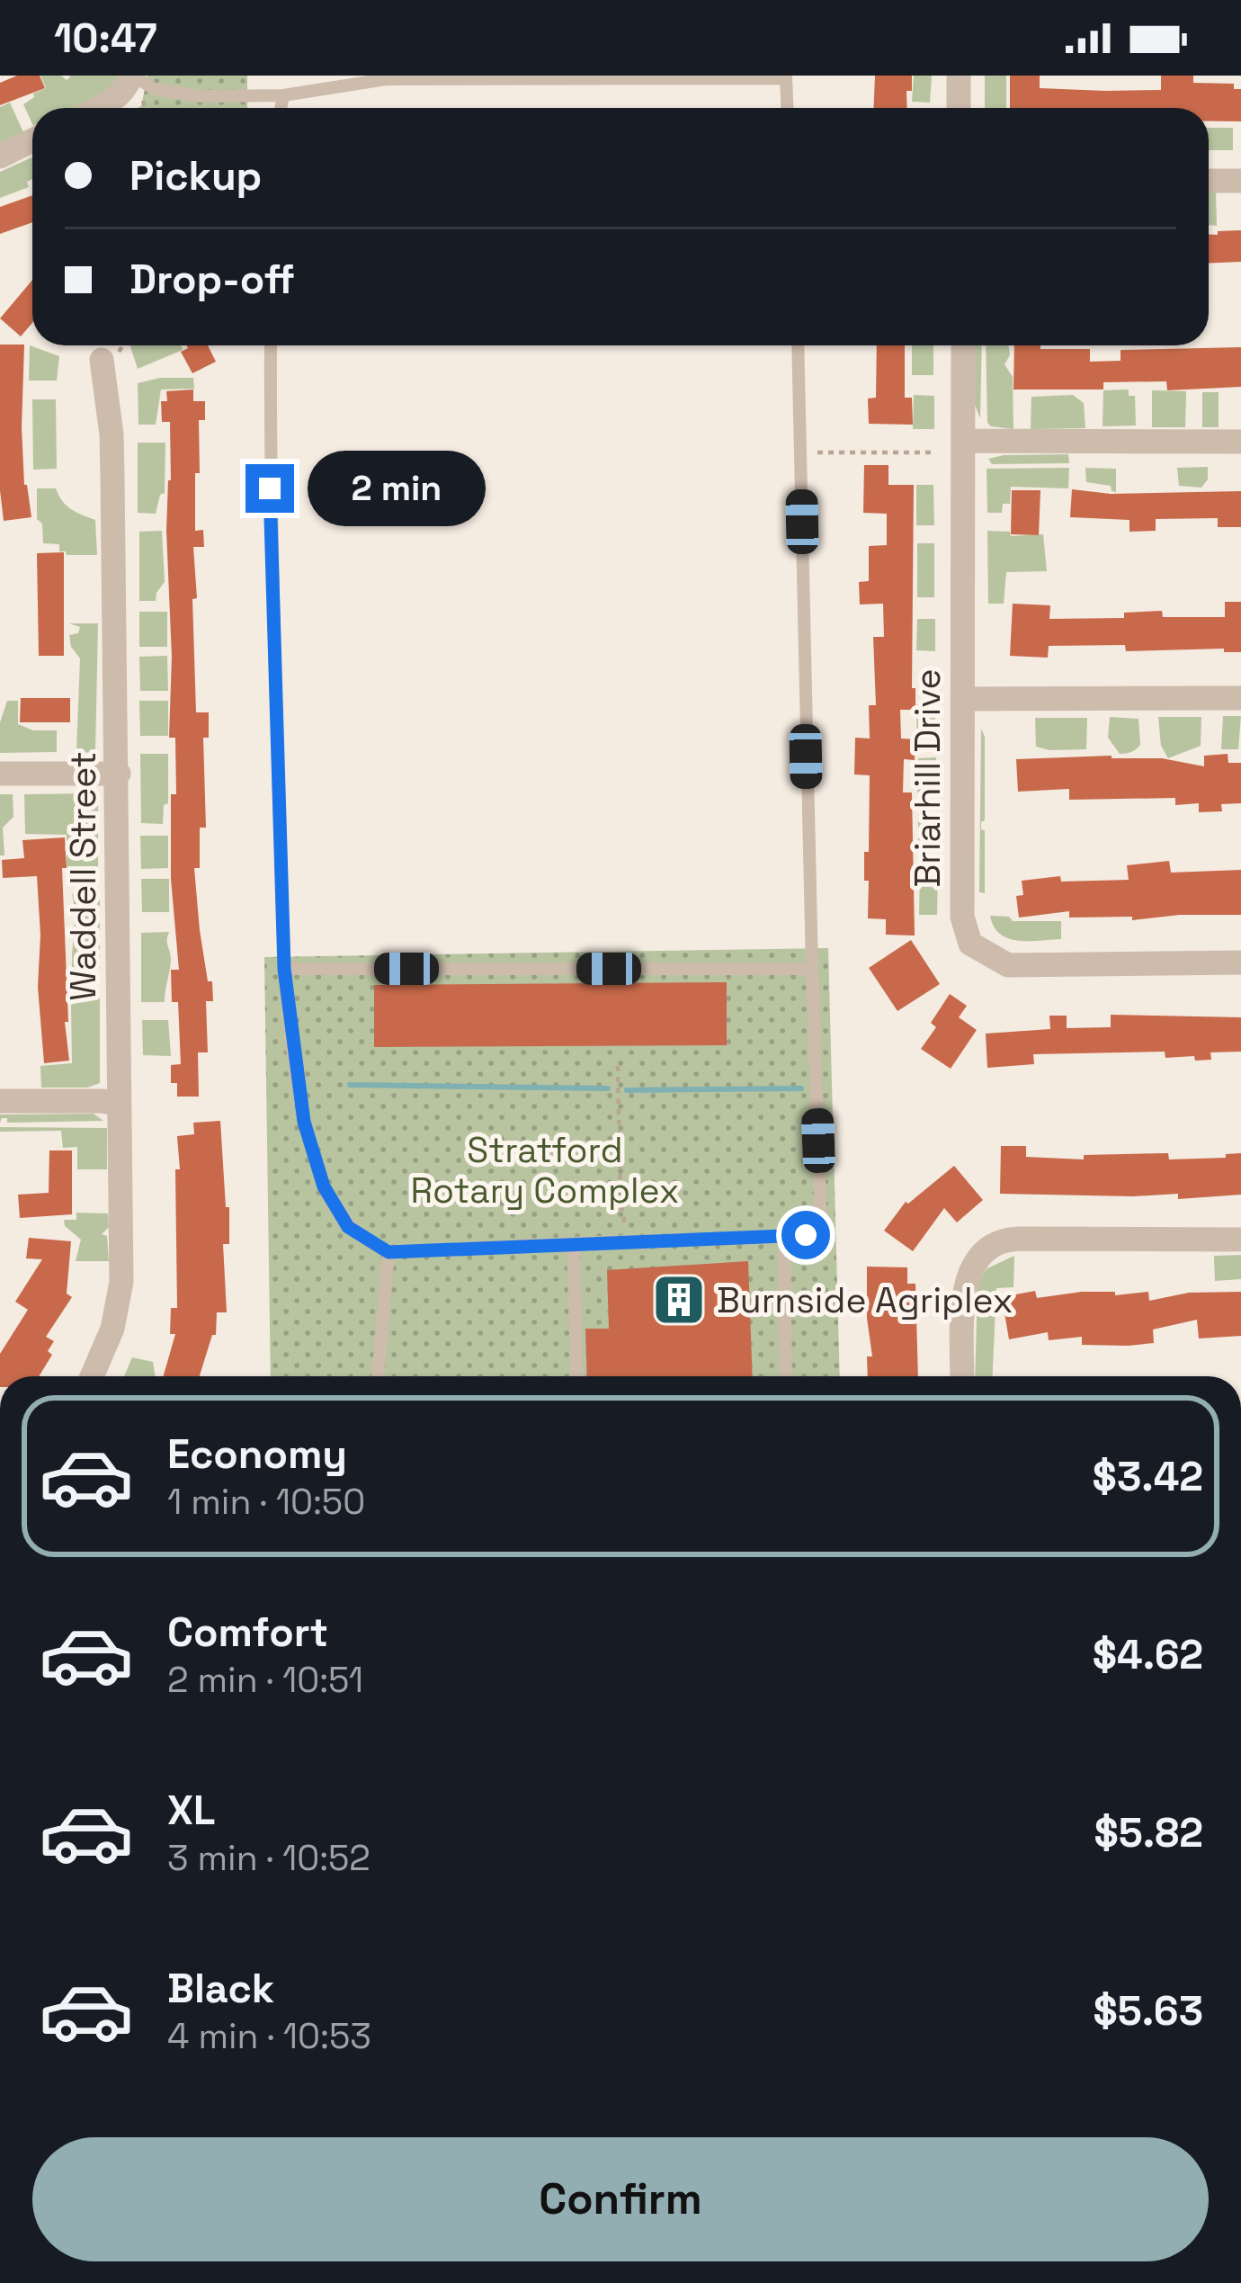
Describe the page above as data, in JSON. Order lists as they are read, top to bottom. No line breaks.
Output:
{"streets":{"street":["Briarhill Drive","Waddell Street"]},"parks":["Stratford Rotary Complex"],"places":{"building":["Burnside Agriplex"]},"page":{"status":"10:47","banner":["Pickup","Drop-off"],"bubble":"2 min","list":[{"name":"Economy","note":"1 min · 10:50","value":"$3.42"},{"name":"Comfort","note":"2 min · 10:51","value":"$4.62"},{"name":"XL","note":"3 min · 10:52","value":"$5.82"},{"name":"Black","note":"4 min · 10:53","value":"$5.63"}],"buttons":"Confirm"}}
